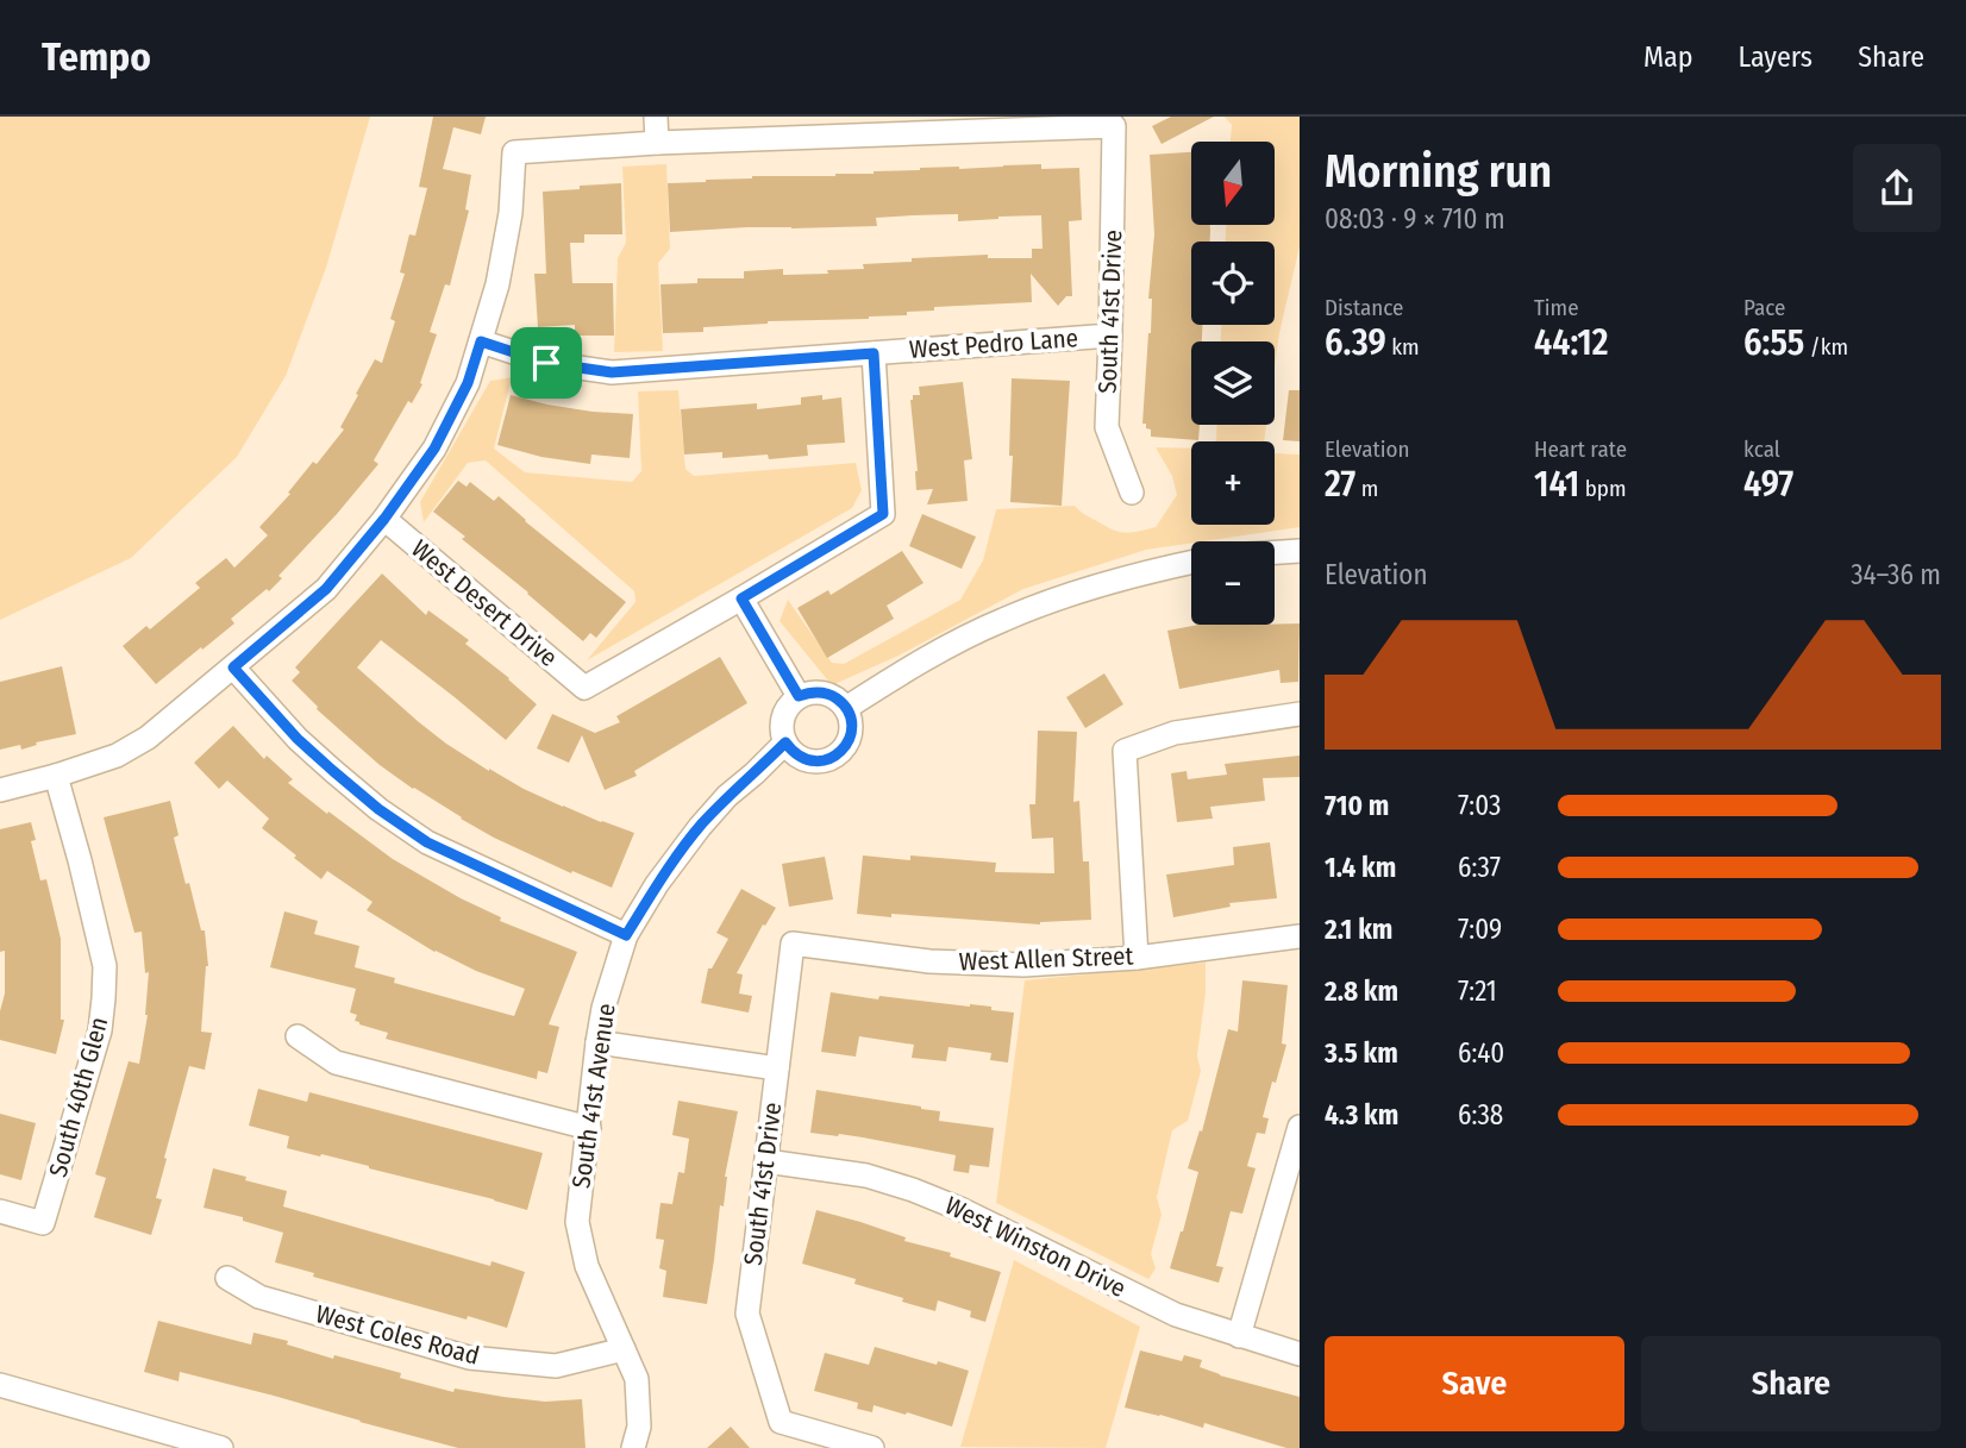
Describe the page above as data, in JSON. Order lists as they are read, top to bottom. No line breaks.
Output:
{"streets":{"street":["South 41st Drive","West Pedro Lane","West Desert Drive","West Allen Street","South 41st Avenue","South 40th Glen","West Winston Drive","West Coles Road"]},"crossings":[["South 41st Drive","West Pedro Lane"],["South 41st Drive","West Allen Street"],["South 41st Drive","West Winston Drive"],["South 41st Avenue","West Coles Road"]],"north":"bottom","page":{"header":"Tempo","nav":["Map","Layers","Share"],"heading":["Morning run","08:03 · 9 × 710 m"],"map_buttons":["+","−"],"stats":[["Distance","6.39 km"],["Time","44:12"],["Pace","6:55 /km"],["Elevation","27 m"],["Heart rate","141 bpm"],["kcal","497"]],"chart":["Elevation","34–36 m"],"list":[{"name":"710 m","note":"7:03"},{"name":"1.4 km","note":"6:37"},{"name":"2.1 km","note":"7:09"},{"name":"2.8 km","note":"7:21"},{"name":"3.5 km","note":"6:40"},{"name":"4.3 km","note":"6:38"}],"buttons":["Save","Share"]}}
